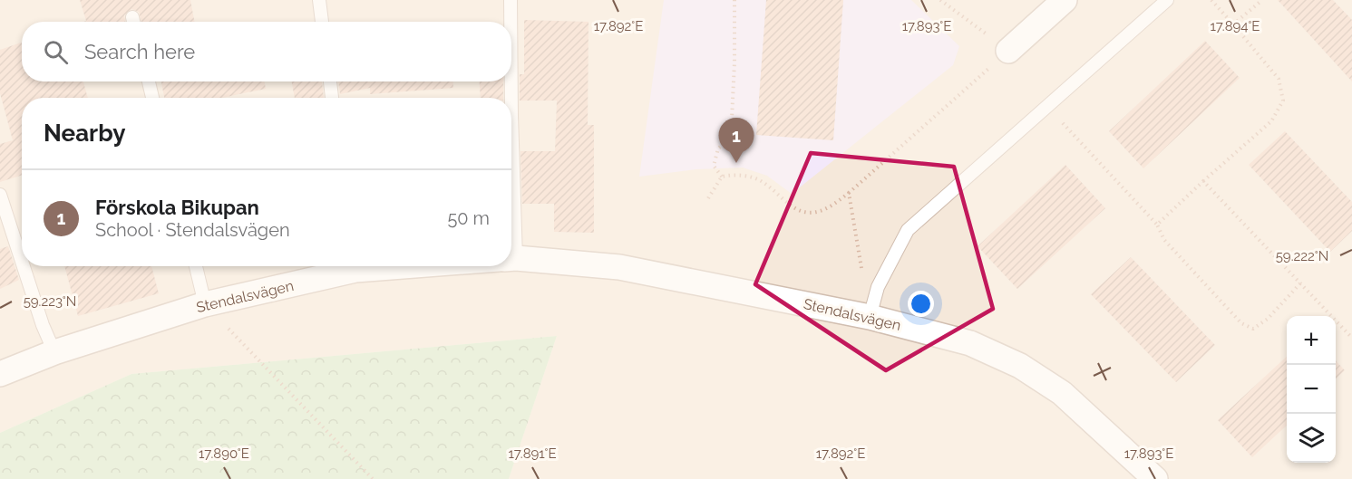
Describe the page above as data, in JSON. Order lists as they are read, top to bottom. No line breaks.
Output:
{"streets":{"street":["Stendalsvägen"]},"page":{"search":"Search here","heading":"Nearby","pins":"1","list":[{"mark":"1","name":"Förskola Bikupan","note":"School · Stendalsvägen","value":"50 m"}],"map_buttons":["+","−"]},"coordinates":["17.892°E","17.893°E","17.894°E","59.222°N","59.223°N","17.890°E","17.891°E"]}
